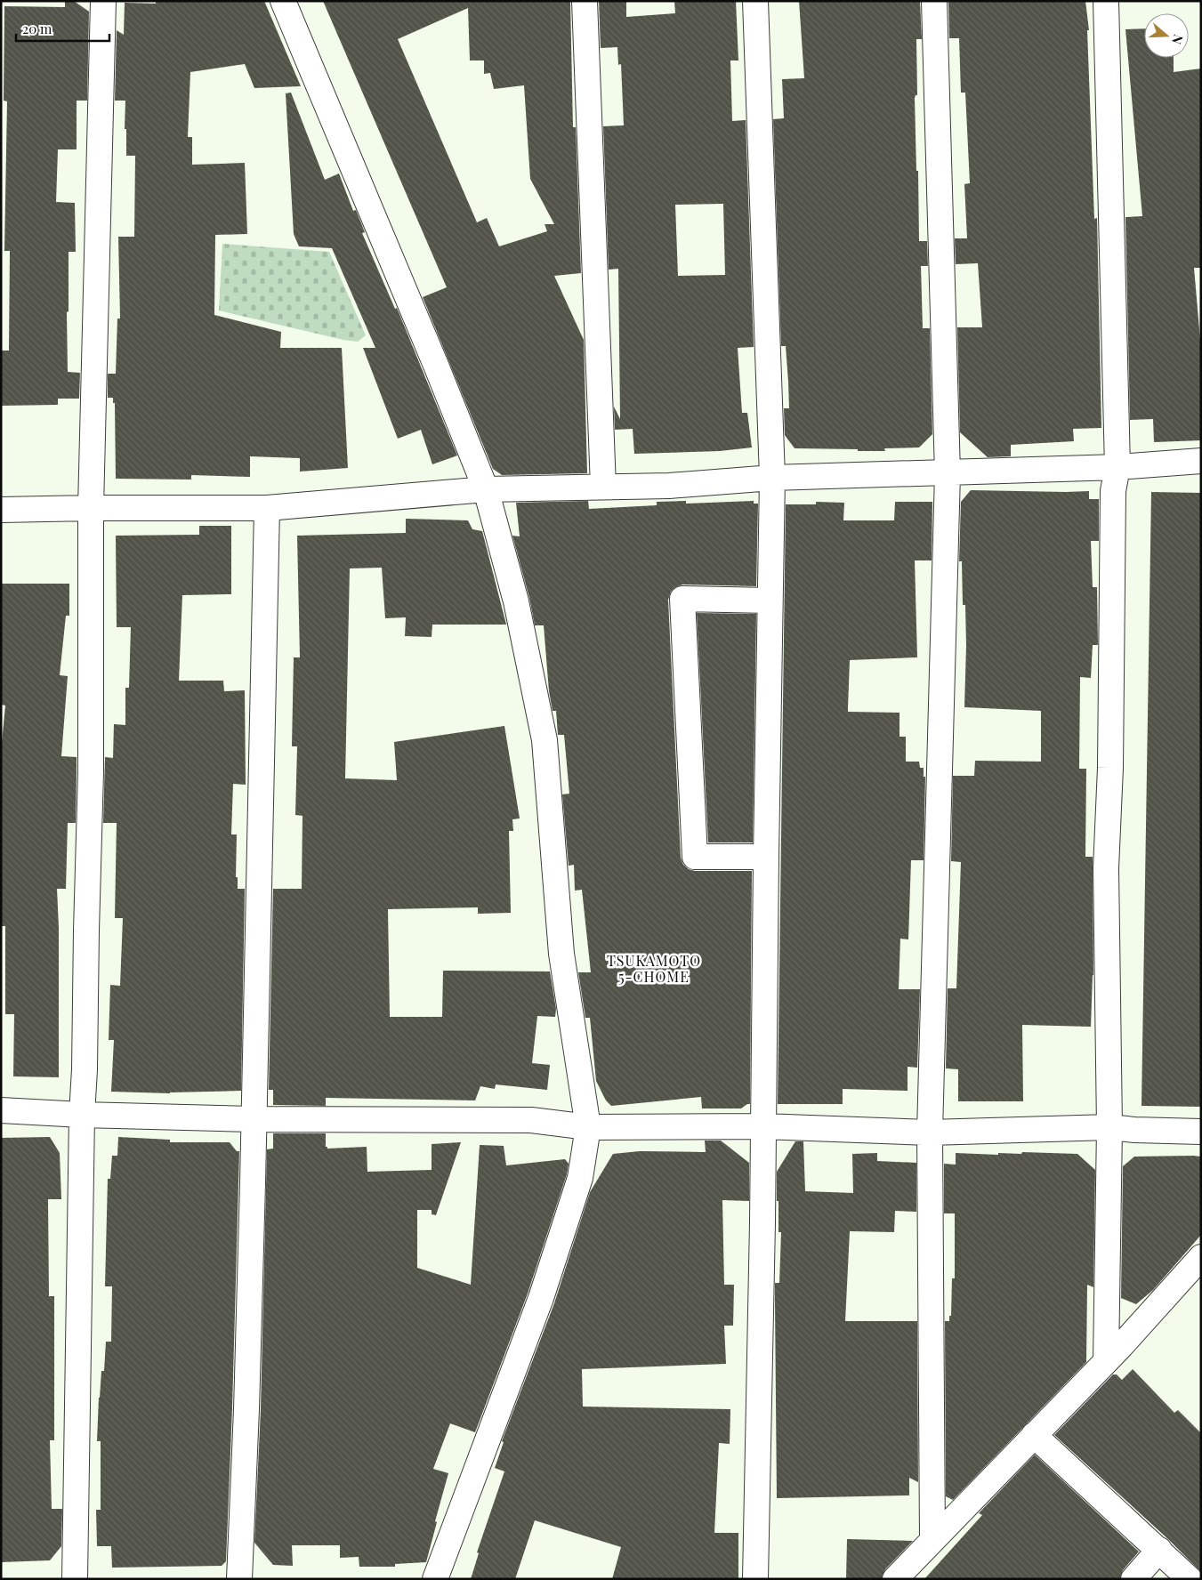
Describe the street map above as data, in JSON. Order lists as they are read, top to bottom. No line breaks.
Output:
{"districts":["TSUKAMOTO 5-CHOME"],"scale_bar":"20 m","north":"right"}
